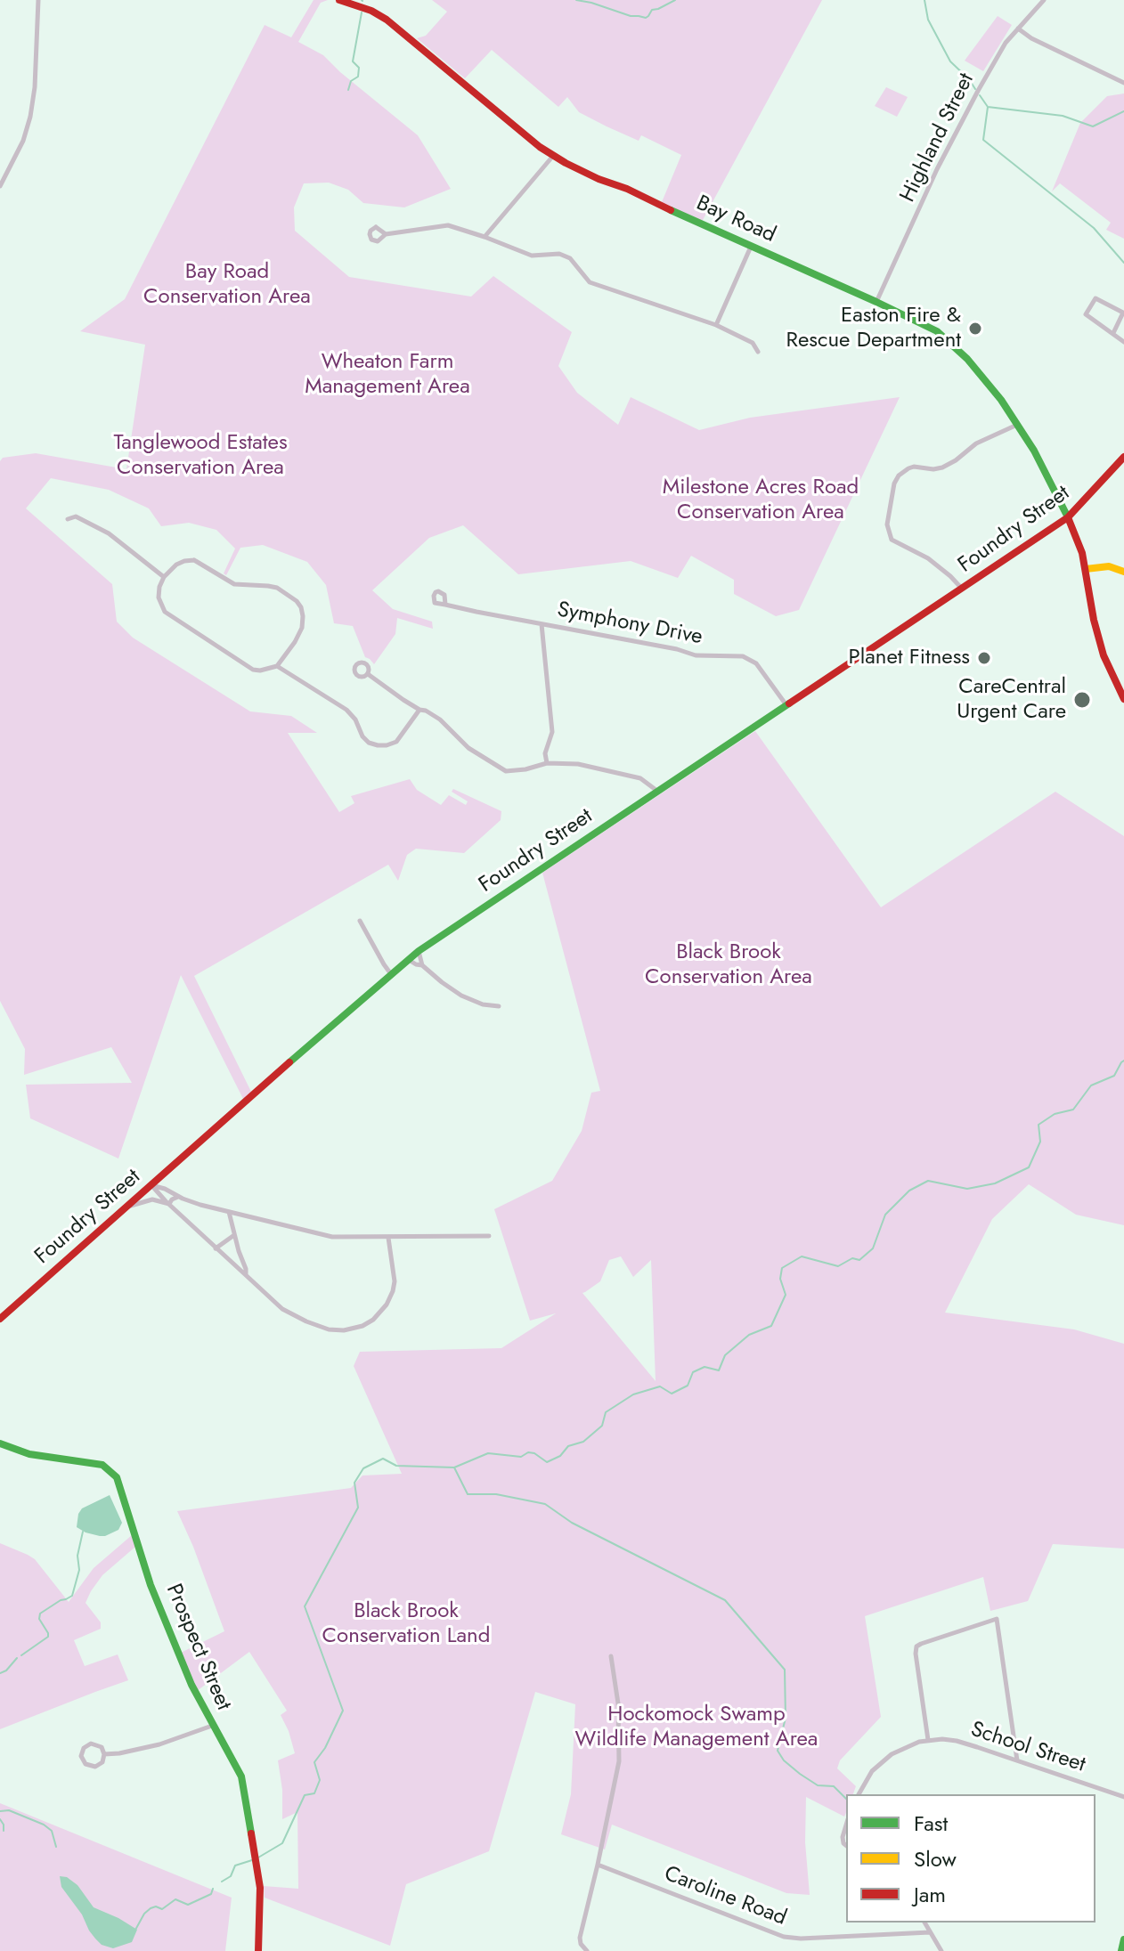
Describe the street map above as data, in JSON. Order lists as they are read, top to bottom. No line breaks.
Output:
{"streets":{"main road":["Bay Road","Foundry Street","Prospect Street"],"street":["Highland Street","Symphony Drive","School Street","Caroline Road"]},"crossings":[["Highland Street","Bay Road"],["Bay Road","Foundry Street"],["Foundry Street","Symphony Drive"]],"parks":["Bay Road Conservation Area","Wheaton Farm Management Area","Tanglewood Estates Conservation Area","Milestone Acres Road Conservation Area","Black Brook Conservation Area","Black Brook Conservation Land","Hockomock Swamp Wildlife Management Area"],"places":["Easton Fire & Rescue Department","Planet Fitness","CareCentral Urgent Care"],"legend":["Fast","Slow","Jam"]}
